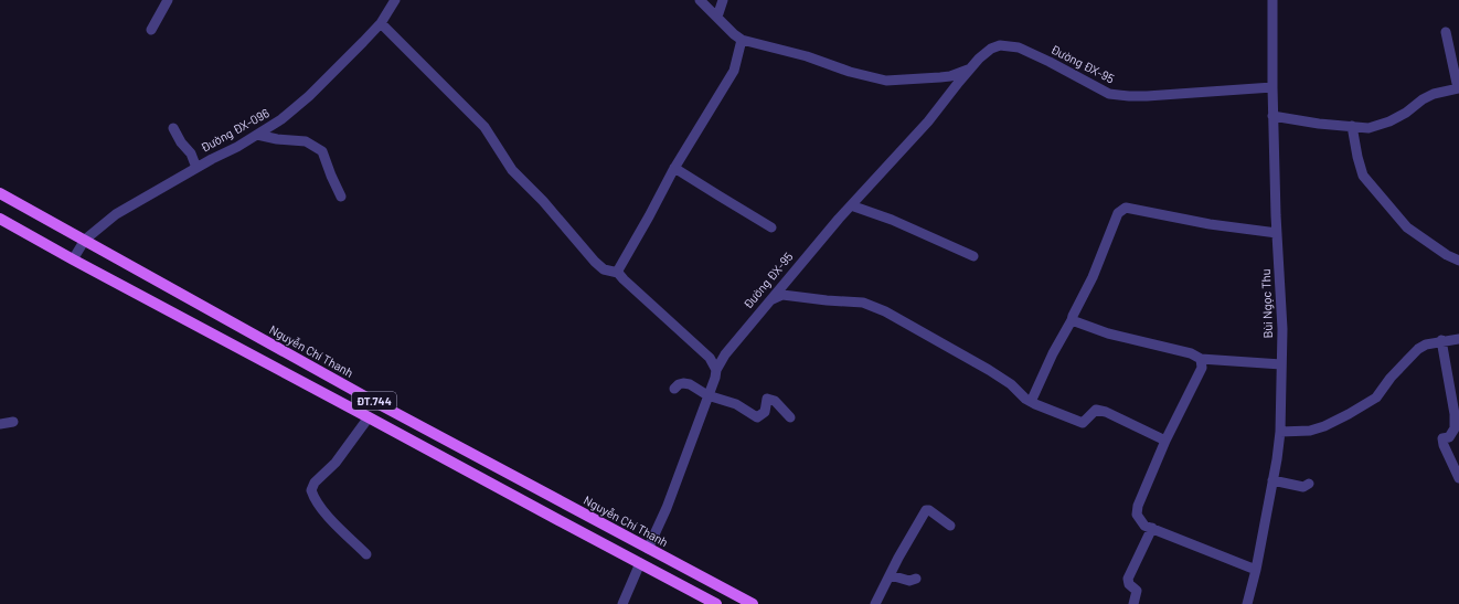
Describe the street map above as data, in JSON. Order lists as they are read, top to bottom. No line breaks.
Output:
{"streets":{"main road":["Nguyễn Chí Thanh","ĐT.744"],"street":["Đường ĐX-95","Đường ĐX-096","Bùi Ngọc Thu"]},"crossings":[["Đường ĐX-95","Bùi Ngọc Thu"],["Đường ĐX-95","Nguyễn Chí Thanh"],["Đường ĐX-096","Nguyễn Chí Thanh"],["Đường ĐX-096","ĐT.744"]]}
